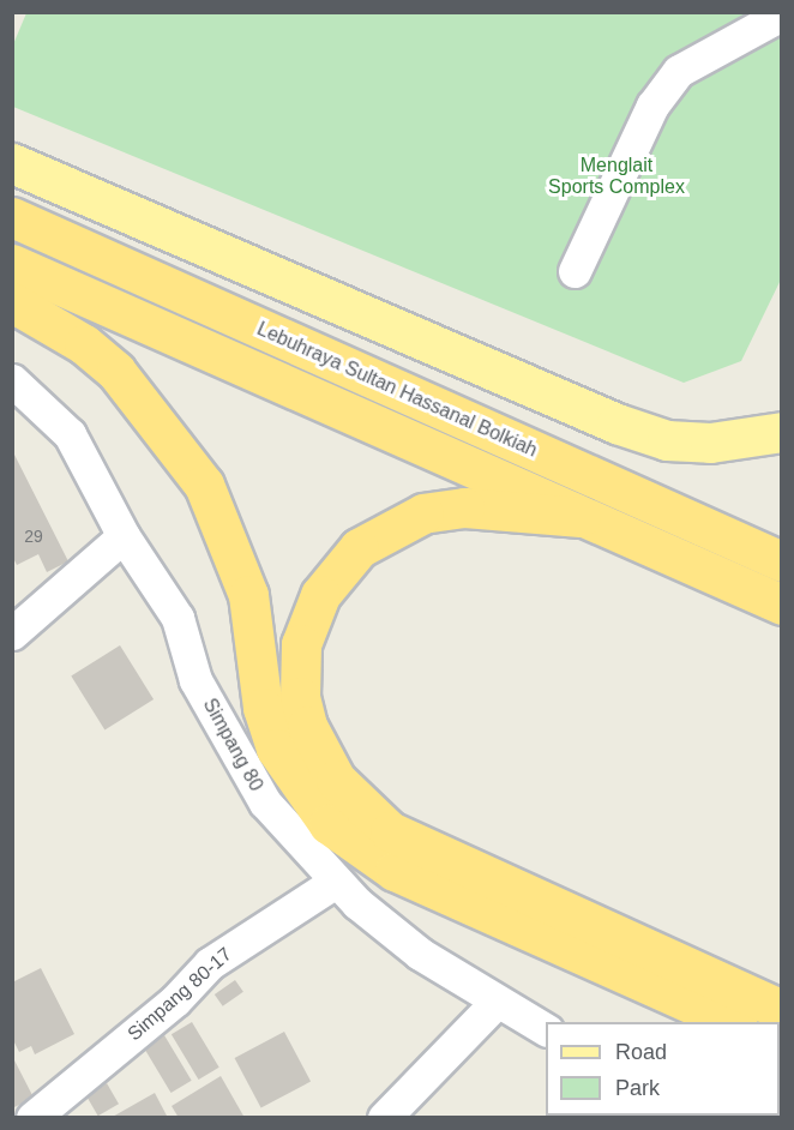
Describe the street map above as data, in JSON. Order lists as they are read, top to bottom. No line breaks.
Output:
{"streets":{"highway":["Lebuhraya Sultan Hassanal Bolkiah"],"street":["Simpang 80","Simpang 80-17"]},"crossings":[["Simpang 80","Simpang 80-17"]],"parks":["Menglait Sports Complex"],"house_numbers":["29"],"legend":["Road","Park"]}
